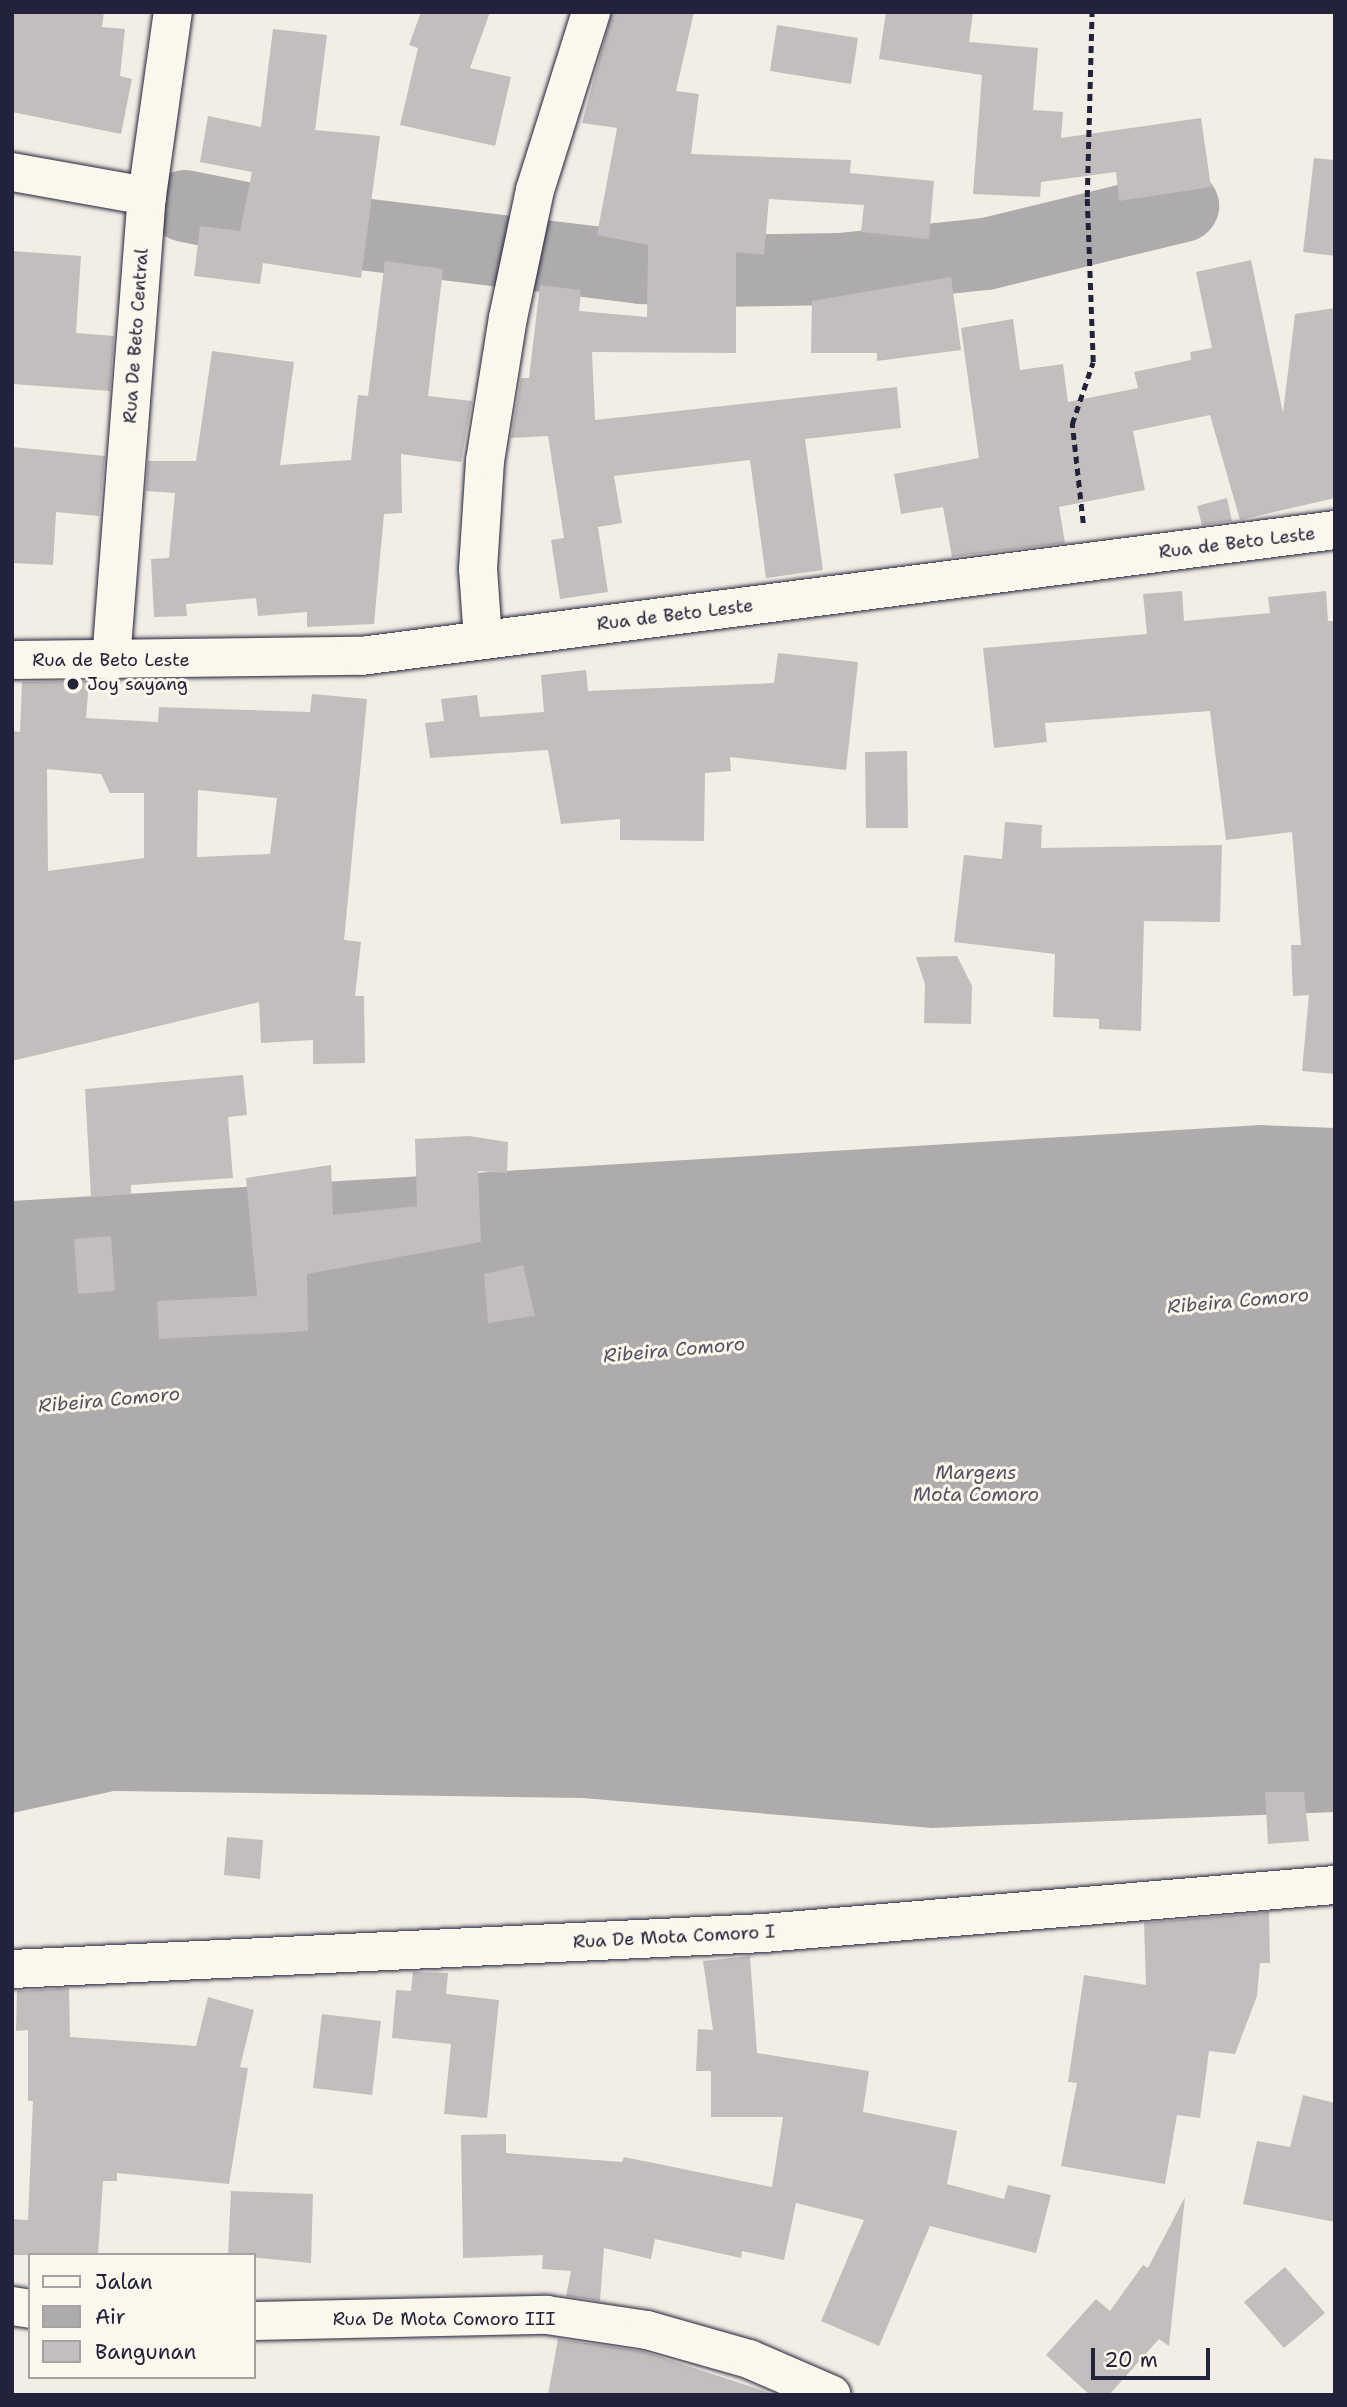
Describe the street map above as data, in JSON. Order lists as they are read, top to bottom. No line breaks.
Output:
{"streets":{"street":["Rua De Beto Central","Rua de Beto Leste","Rua De Mota Comoro I","Rua De Mota Comoro III"]},"crossings":[["Rua De Beto Central","Rua de Beto Leste"]],"water":["Ribeira Comoro","Margens Mota Comoro"],"places":["Joy sayang"],"legend":["Jalan","Air","Bangunan"],"scale_bar":"20 m"}
